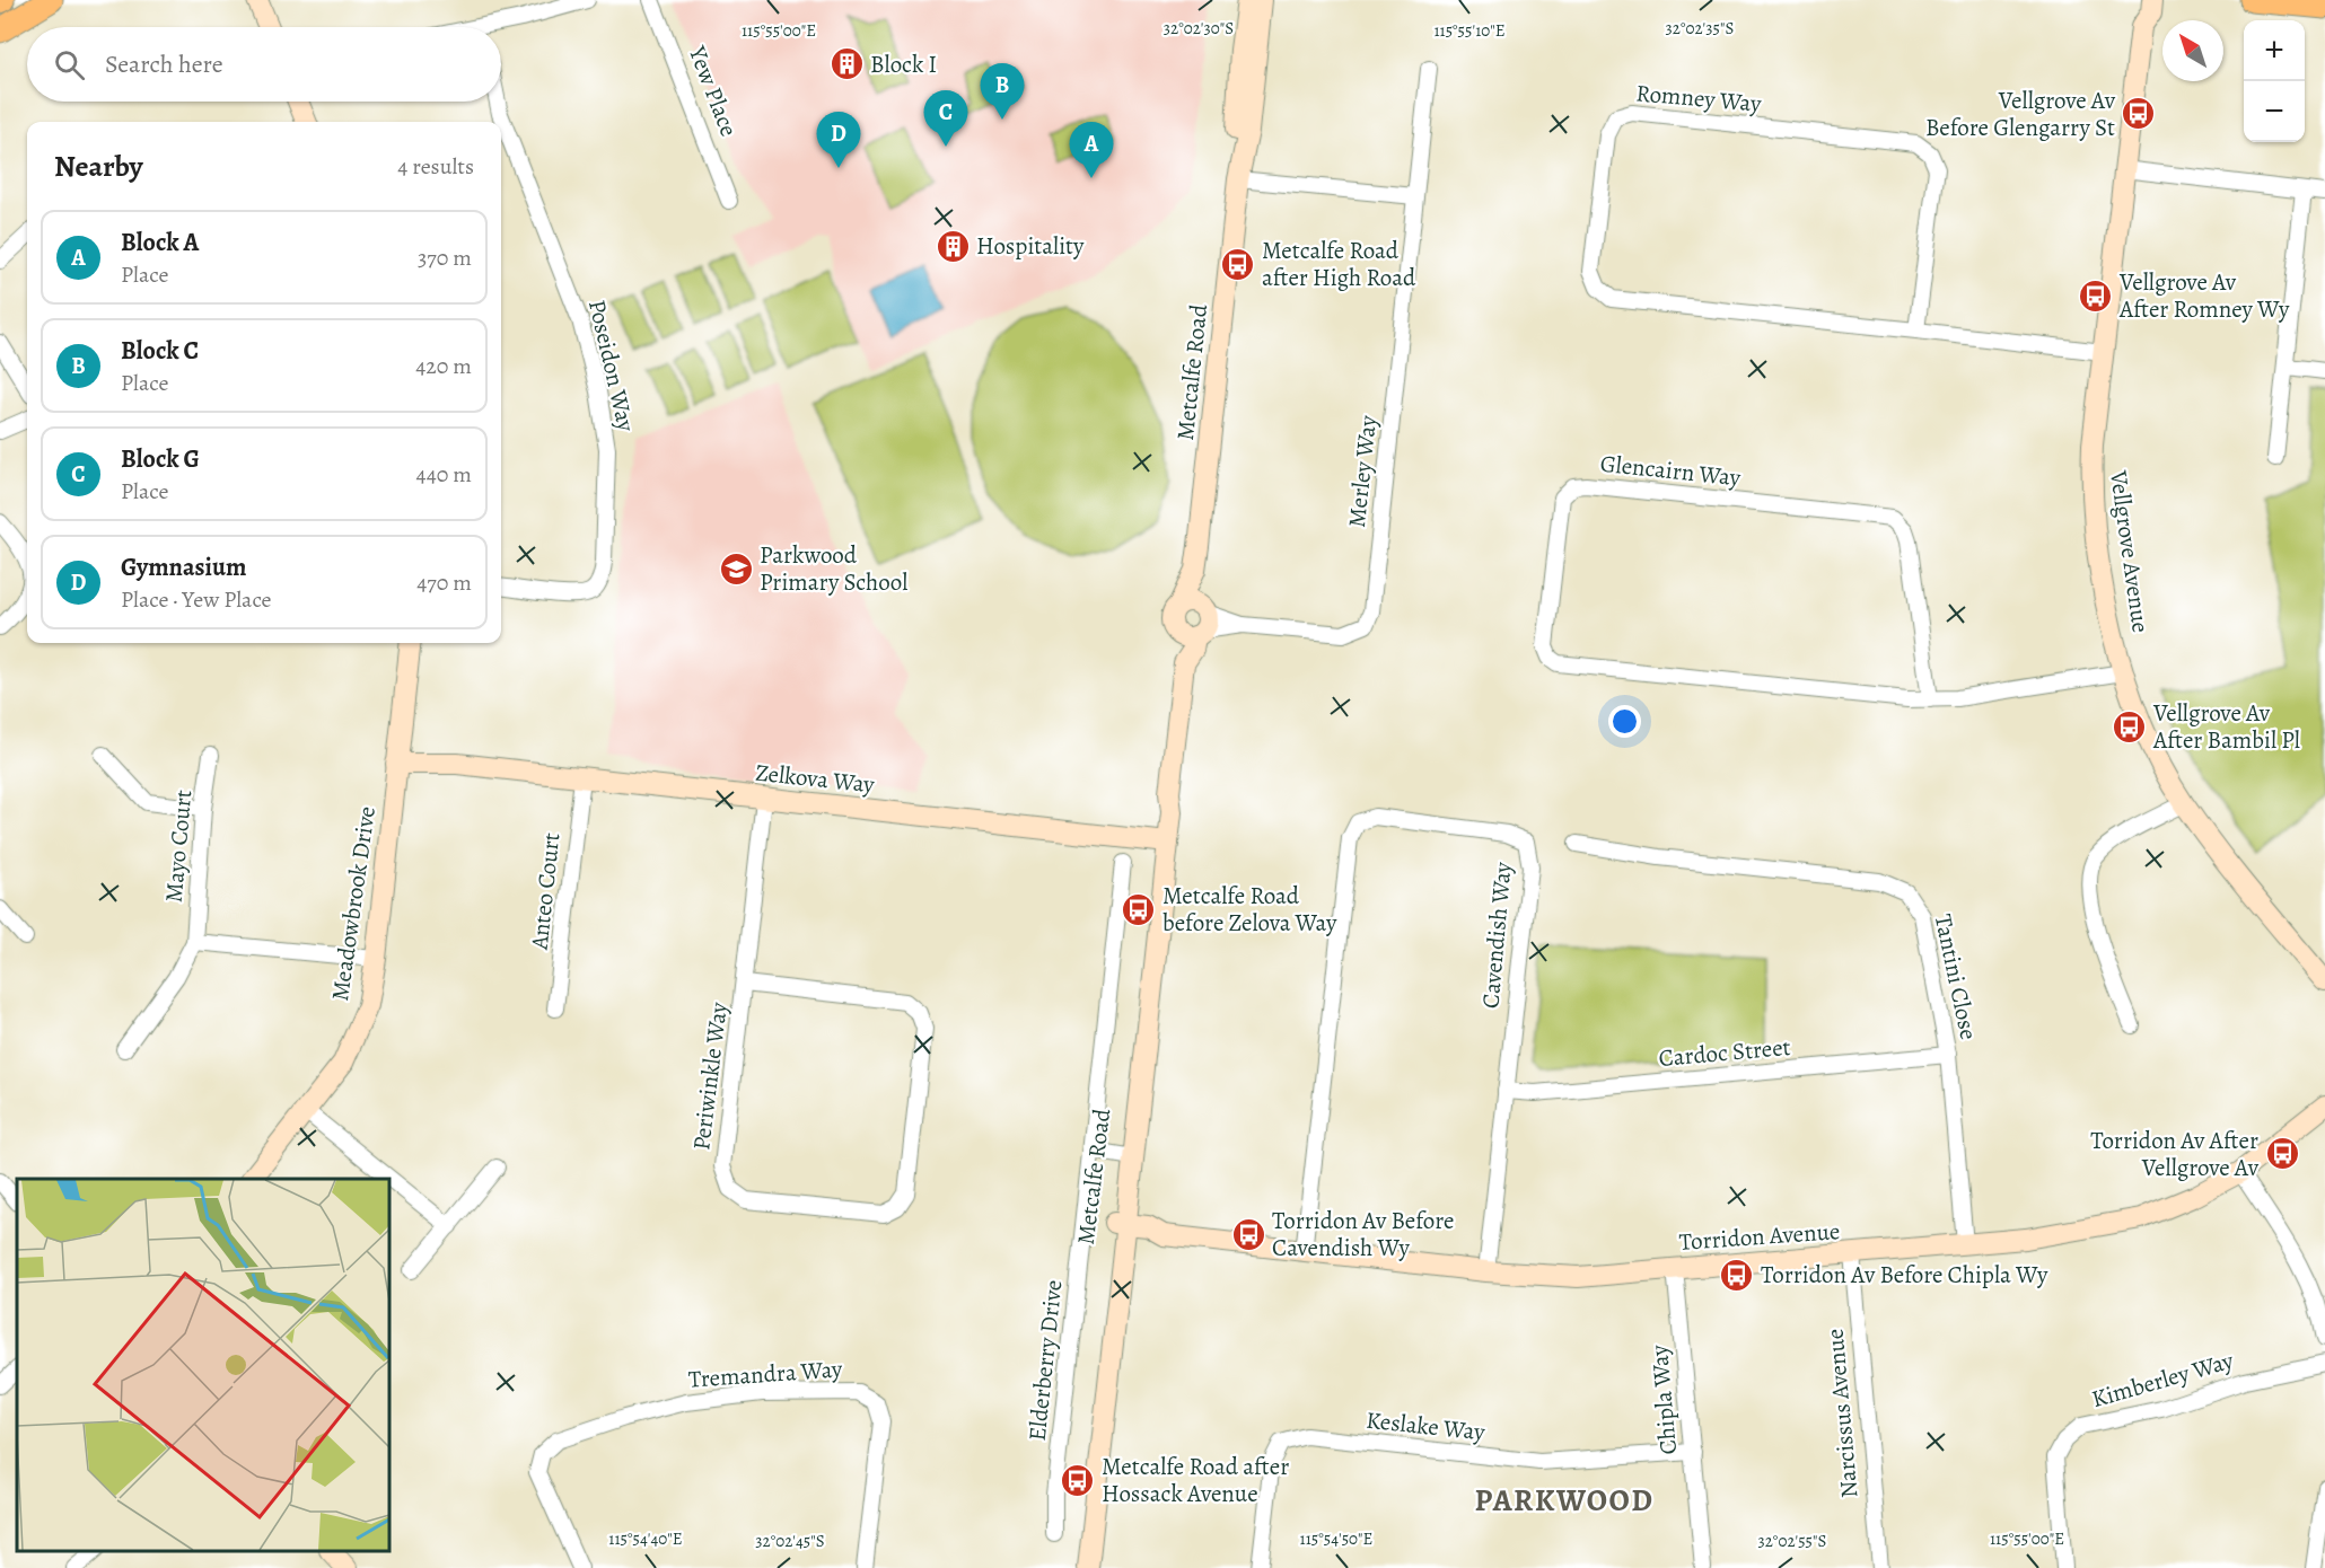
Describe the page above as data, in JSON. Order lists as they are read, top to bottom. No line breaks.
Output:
{"streets":{"street":["Yew Place","Romney Way","Poseidon Way","Metcalfe Road","Glencairn Way","Merley Way","Vellgrove Avenue","Zelkova Way","Mayo Court","Anteo Court","Meadowbrook Drive","Cavendish Way","Tantini Close","Cardoc Street","Periwinkle Way","Torridon Avenue","Elderberry Drive","Tremandra Way","Kimberley Way","Chipla Way","Narcissus Avenue","Keslake Way"]},"crossings":[["Romney Way","Vellgrove Avenue"],["Metcalfe Road","Merley Way"],["Metcalfe Road","Zelkova Way"],["Metcalfe Road","Torridon Avenue"],["Glencairn Way","Vellgrove Avenue"],["Zelkova Way","Anteo Court"],["Zelkova Way","Meadowbrook Drive"],["Zelkova Way","Periwinkle Way"],["Cavendish Way","Cardoc Street"],["Cavendish Way","Torridon Avenue"],["Tantini Close","Cardoc Street"],["Tantini Close","Torridon Avenue"],["Torridon Avenue","Chipla Way"],["Torridon Avenue","Narcissus Avenue"],["Chipla Way","Keslake Way"]],"districts":["PARKWOOD"],"places":{"building":["Block I","Hospitality"],"bus stop":["Vellgrove Av Before Glengarry St","Metcalfe Road after High Road","Vellgrove Av After Romney Wy","Vellgrove Av After Bambil Pl","Metcalfe Road before Zelova Way","Torridon Av After Vellgrove Av","Torridon Av Before Cavendish Wy","Torridon Av Before Chipla Wy","Metcalfe Road after Hossack Avenue"],"school or university":["Parkwood Primary School"]},"north":"top left","page":{"map_buttons":["+","−"],"search":"Search here","pins":["B","C","D","A"],"heading":["Nearby","4 results"],"list":[{"mark":"A","name":"Block A","note":"Place","value":"370 m"},{"mark":"B","name":"Block C","note":"Place","value":"420 m"},{"mark":"C","name":"Block G","note":"Place","value":"440 m"},{"mark":"D","name":"Gymnasium","note":"Place · Yew Place","value":"470 m"}]},"coordinates":["32°02'30\"S","32°02'35\"S","115°55'00\"E","115°55'10\"E","115°54'40\"E","115°54'50\"E","32°02'45\"S","32°02'55\"S"]}
